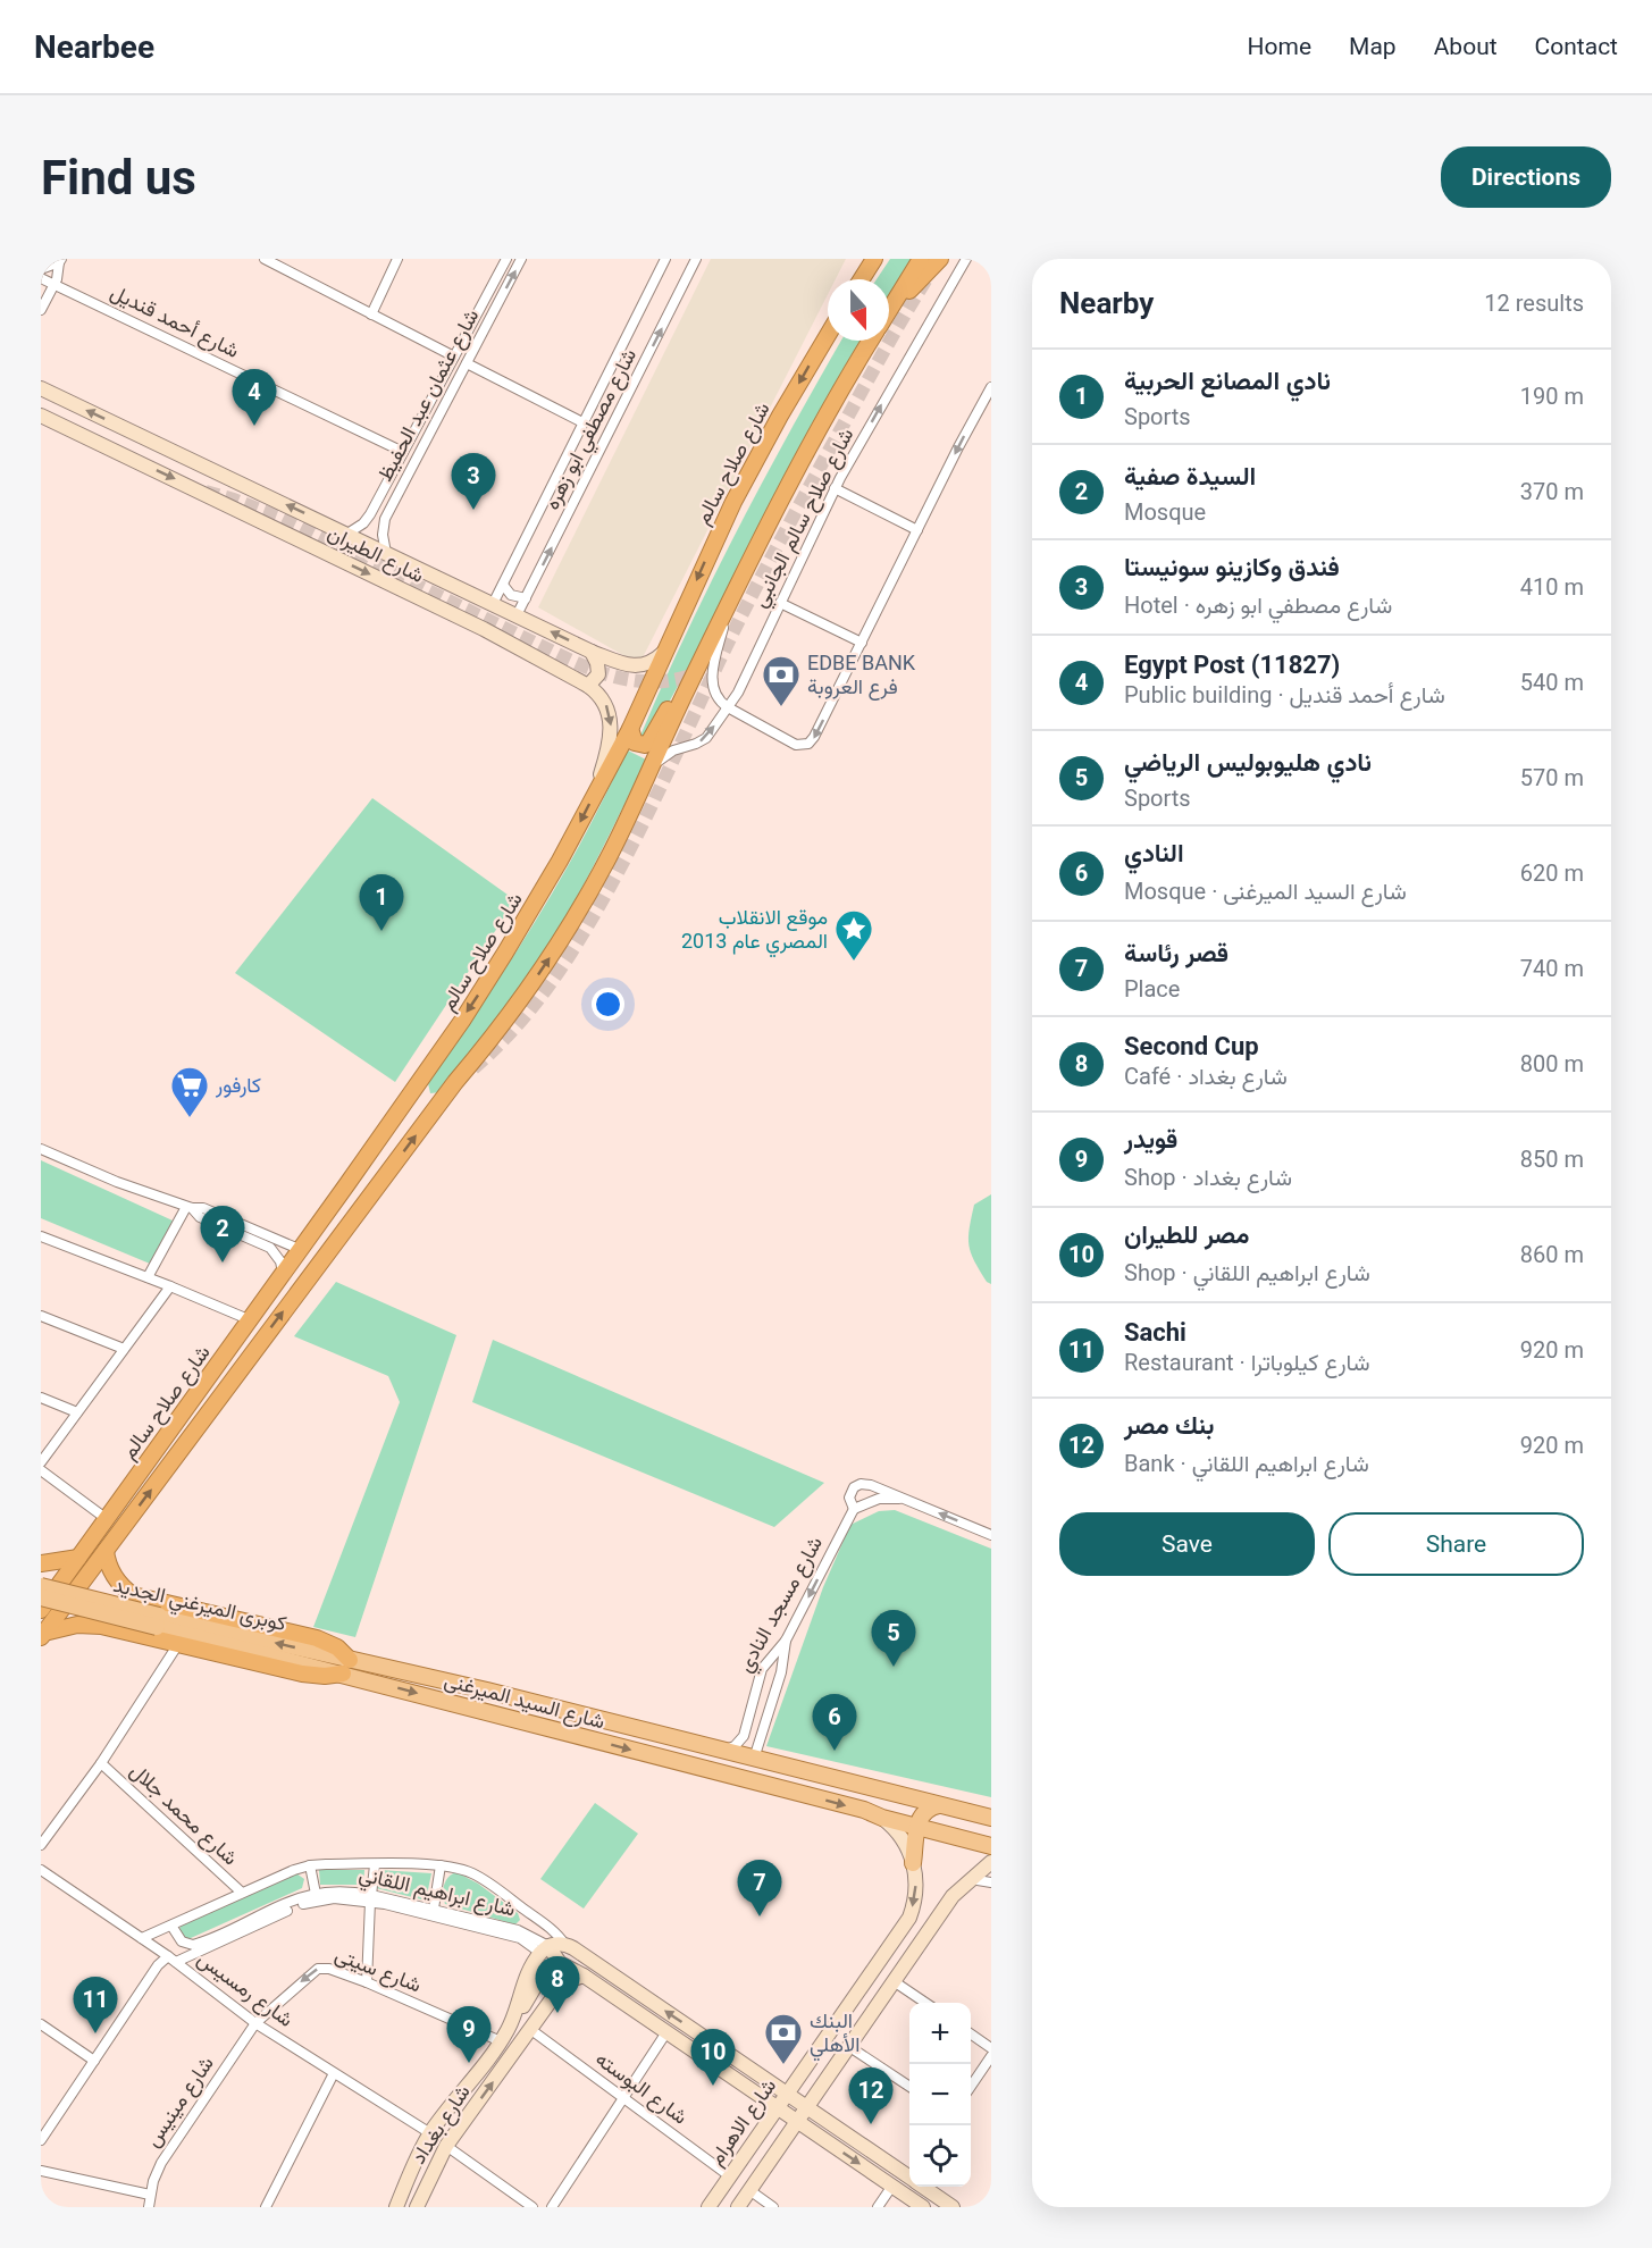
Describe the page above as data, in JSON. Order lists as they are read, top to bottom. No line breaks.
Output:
{"streets":{"highway":["شارع صلاح سالم","شارع السيد الميرغنى"],"main road":["شارع الطيران","كوبرى الميرغني الجديد","شارع ابراهيم اللقاني","شارع الاهرام","شارع بغداد"],"street":["شارع أحمد قنديل","شارع عثمان عبد الحفيظ","شارع مصطفي ابو زهره","شارع صلاح سالم الجانبي","شارع مسجد النادي","شارع محمد جلال","شارع سيتى","شارع رمسيس","شارع البوسته","شارع مينيس"]},"crossings":[["شارع أحمد قنديل","شارع عثمان عبد الحفيظ"],["شارع عثمان عبد الحفيظ","شارع الطيران"],["شارع مصطفي ابو زهره","شارع الطيران"],["شارع صلاح سالم","شارع صلاح سالم الجانبي"],["شارع صلاح سالم","شارع الطيران"],["شارع صلاح سالم","شارع السيد الميرغنى"],["كوبرى الميرغني الجديد","شارع السيد الميرغنى"],["شارع مسجد النادي","شارع السيد الميرغنى"],["شارع السيد الميرغنى","شارع الاهرام"],["شارع محمد جلال","شارع ابراهيم اللقاني"],["شارع ابراهيم اللقاني","شارع رمسيس"],["شارع ابراهيم اللقاني","شارع الاهرام"],["شارع ابراهيم اللقاني","شارع بغداد"],["شارع سيتى","شارع رمسيس"],["شارع سيتى","شارع مينيس"],["شارع سيتى","شارع بغداد"],["شارع رمسيس","شارع مينيس"],["شارع رمسيس","شارع بغداد"],["شارع البوسته","شارع الاهرام"],["شارع البوسته","شارع بغداد"]],"one_way":["شارع صلاح سالم الجانبي","شارع مسجد النادي","شارع سيتى"],"places":{"bank":["EDBE BANK فرع العروبة","البنك الأهلي"],"place":["موقع الانقلاب المصري عام 2013"],"supermarket":["كارفور"]},"north":"bottom","page":{"header":"Nearbee","nav":["Home","Map","About","Contact"],"buttons":["Directions",["Save","Share"]],"title":"Find us","heading":["Nearby","12 results"],"list":[{"mark":"1","name":"نادي المصانع الحربية","note":"Sports","value":"190 m"},{"mark":"2","name":"السيدة صفية","note":"Mosque","value":"370 m"},{"mark":"3","name":"فندق وكازينو سونيستا","note":"Hotel · شارع مصطفي ابو زهره","value":"410 m"},{"mark":"4","name":"Egypt Post (11827)","note":"Public building · شارع أحمد قنديل","value":"540 m"},{"mark":"5","name":"نادي هليوبوليس الرياضي","note":"Sports","value":"570 m"},{"mark":"6","name":"النادي","note":"Mosque · شارع السيد الميرغنى","value":"620 m"},{"mark":"7","name":"قصر رئاسة","note":"Place","value":"740 m"},{"mark":"8","name":"Second Cup","note":"Café · شارع بغداد","value":"800 m"},{"mark":"9","name":"قويدر","note":"Shop · شارع بغداد","value":"850 m"},{"mark":"10","name":"مصر للطيران","note":"Shop · شارع ابراهيم اللقاني","value":"860 m"},{"mark":"11","name":"Sachi","note":"Restaurant · شارع كيلوباترا","value":"920 m"},{"mark":"12","name":"بنك مصر","note":"Bank · شارع ابراهيم اللقاني","value":"920 m"}],"pins":["4","3","1","2","5","6","7","8","11","9","10","12"],"map_buttons":["+","−"]}}
